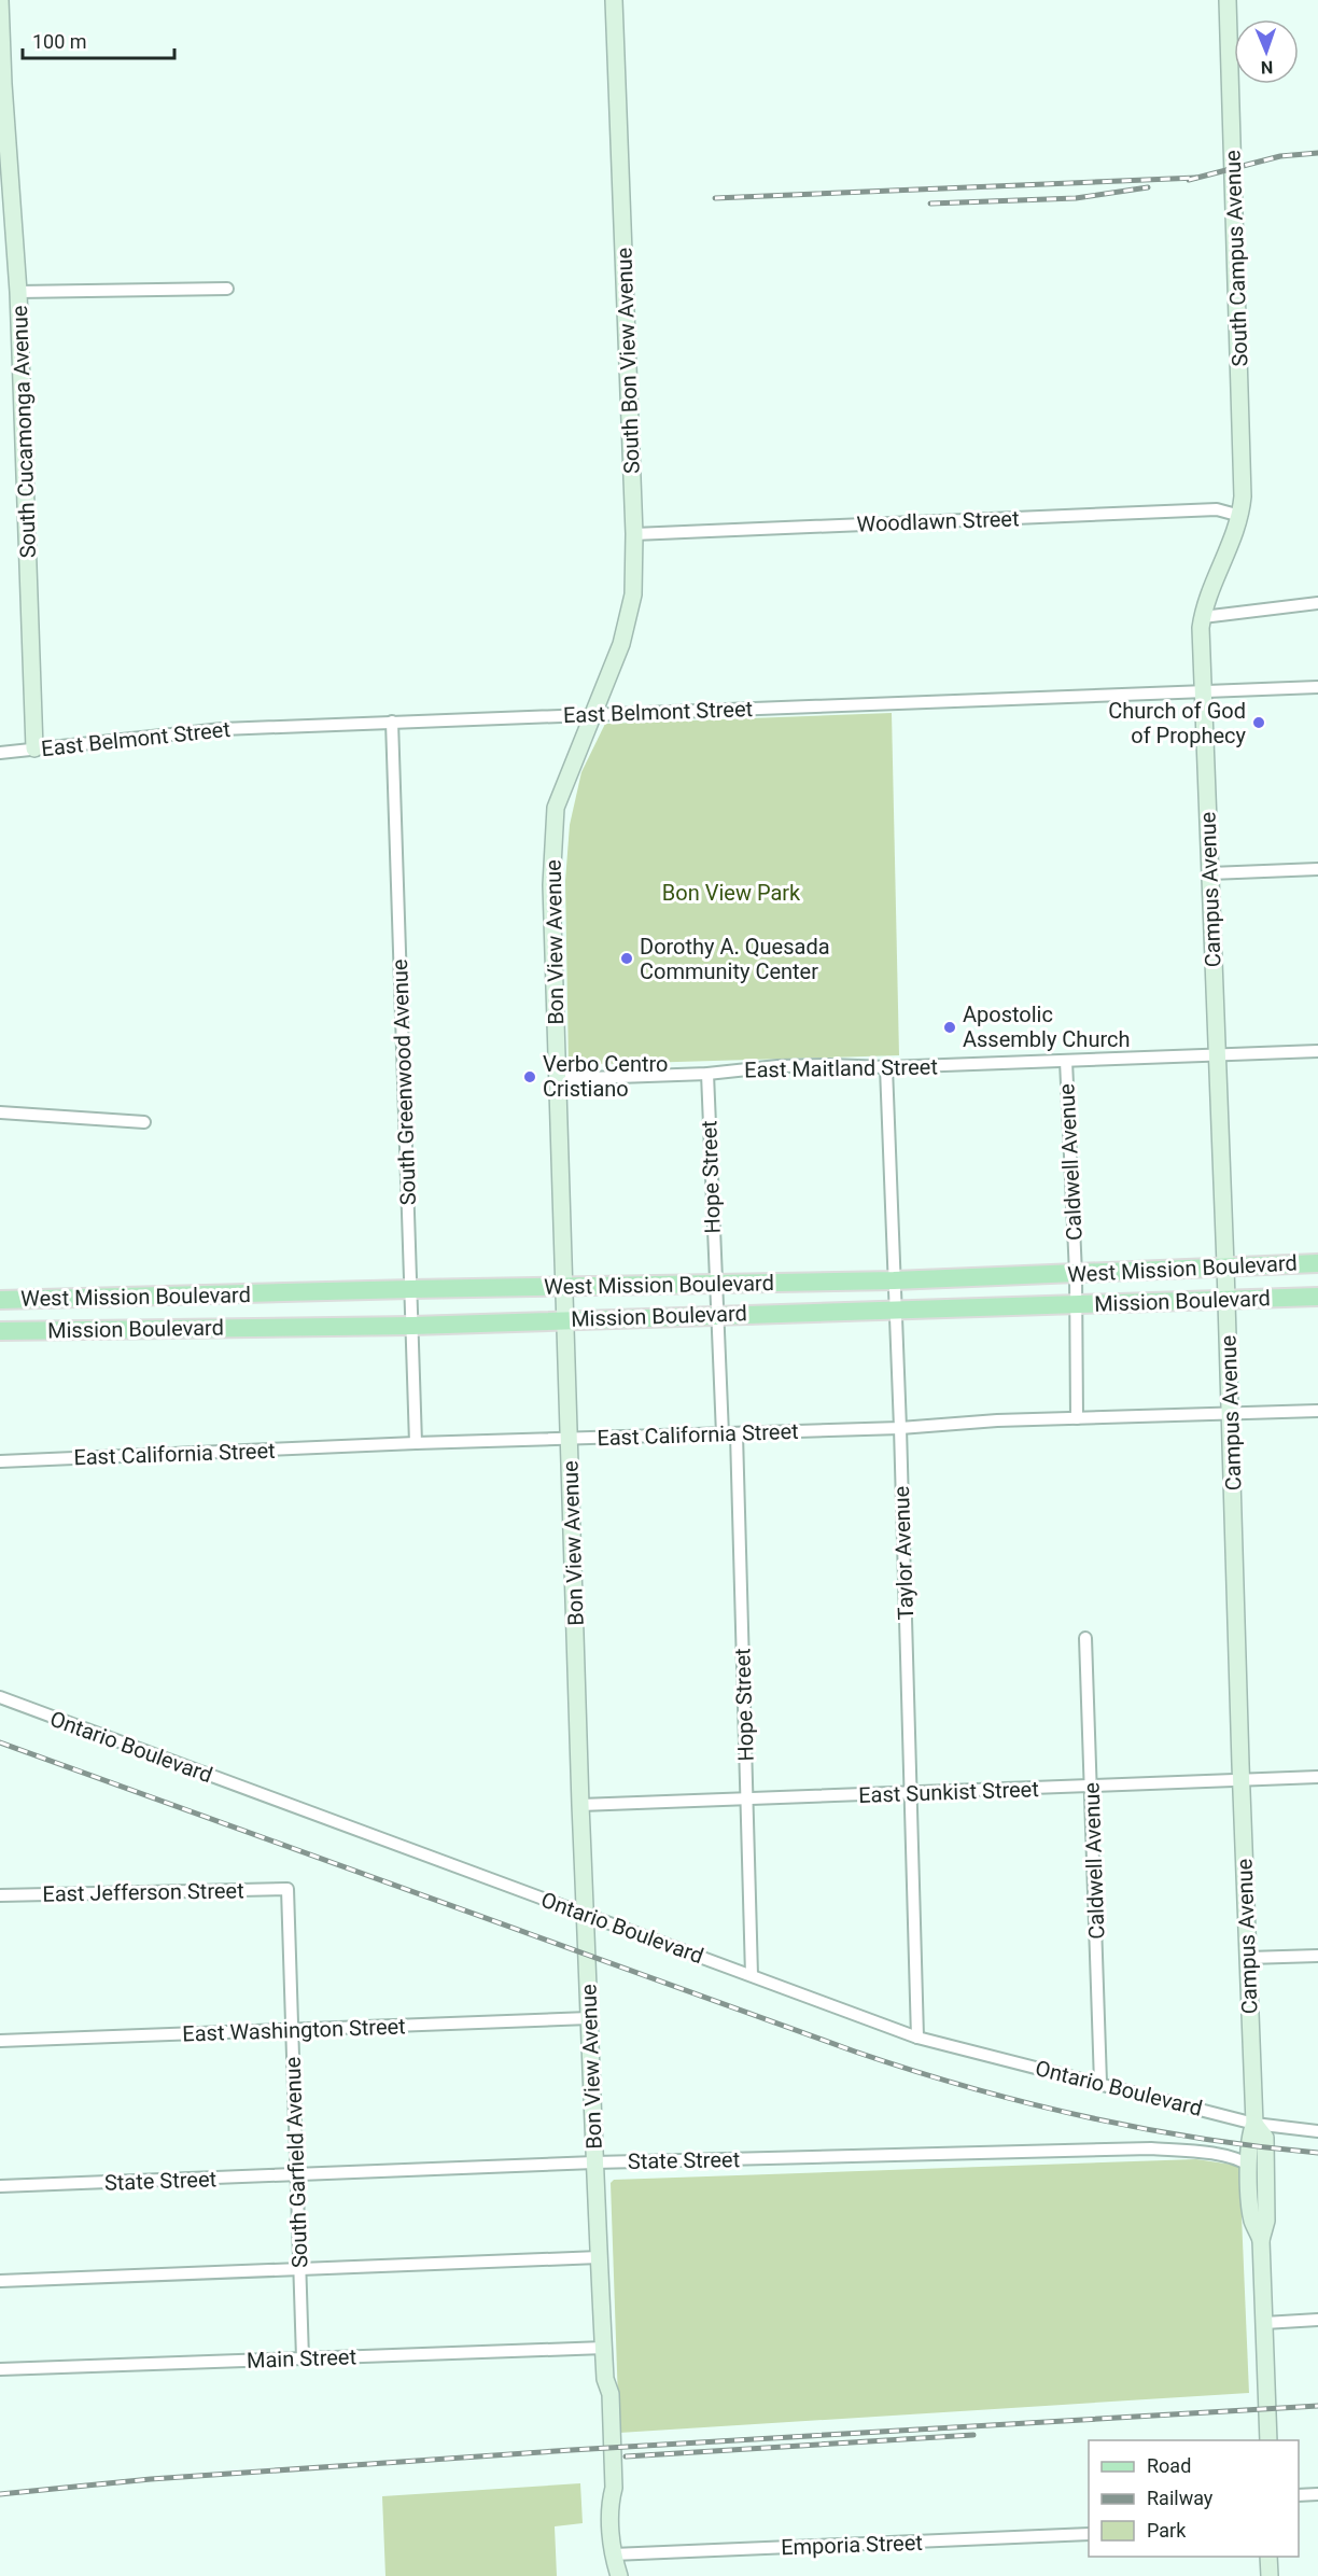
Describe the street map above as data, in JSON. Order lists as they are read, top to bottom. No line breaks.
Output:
{"streets":{"main road":["West Mission Boulevard","Mission Boulevard"],"street":["South Campus Avenue","South Bon View Avenue","South Cucamonga Avenue","Woodlawn Street","East Belmont Street","Campus Avenue","Bon View Avenue","East Maitland Street","South Greenwood Avenue","Caldwell Avenue","Hope Street","East California Street","Taylor Avenue","Ontario Boulevard","East Sunkist Street","East Jefferson Street","East Washington Street","State Street","South Garfield Avenue","Main Street","Emporia Street"]},"crossings":[["South Campus Avenue","Woodlawn Street"],["South Campus Avenue","Campus Avenue"],["South Bon View Avenue","Woodlawn Street"],["South Bon View Avenue","East Belmont Street"],["South Bon View Avenue","Bon View Avenue"],["South Cucamonga Avenue","East Belmont Street"],["Woodlawn Street","Campus Avenue"],["East Belmont Street","Campus Avenue"],["East Belmont Street","Bon View Avenue"],["East Belmont Street","South Greenwood Avenue"],["Campus Avenue","East Maitland Street"],["Campus Avenue","West Mission Boulevard"],["Campus Avenue","Mission Boulevard"],["Campus Avenue","East California Street"],["Campus Avenue","Ontario Boulevard"],["Campus Avenue","East Sunkist Street"],["Campus Avenue","State Street"],["Bon View Avenue","East Maitland Street"],["Bon View Avenue","West Mission Boulevard"],["Bon View Avenue","Mission Boulevard"],["Bon View Avenue","East California Street"],["Bon View Avenue","Ontario Boulevard"],["Bon View Avenue","East Sunkist Street"],["Bon View Avenue","East Washington Street"],["Bon View Avenue","State Street"],["Bon View Avenue","Main Street"],["Bon View Avenue","Emporia Street"],["East Maitland Street","Caldwell Avenue"],["East Maitland Street","Hope Street"],["East Maitland Street","Taylor Avenue"],["South Greenwood Avenue","West Mission Boulevard"],["South Greenwood Avenue","Mission Boulevard"],["South Greenwood Avenue","East California Street"],["Caldwell Avenue","West Mission Boulevard"],["Caldwell Avenue","Mission Boulevard"],["Caldwell Avenue","East California Street"],["Caldwell Avenue","Ontario Boulevard"],["Caldwell Avenue","East Sunkist Street"],["Hope Street","West Mission Boulevard"],["Hope Street","Mission Boulevard"],["Hope Street","East California Street"],["Hope Street","Ontario Boulevard"],["Hope Street","East Sunkist Street"],["West Mission Boulevard","Taylor Avenue"],["Mission Boulevard","Taylor Avenue"],["East California Street","Taylor Avenue"],["Taylor Avenue","Ontario Boulevard"],["Taylor Avenue","East Sunkist Street"],["East Jefferson Street","South Garfield Avenue"],["East Washington Street","South Garfield Avenue"],["State Street","South Garfield Avenue"],["South Garfield Avenue","Main Street"]],"parks":["Bon View Park"],"places":["Church of God of Prophecy","Dorothy A. Quesada Community Center","Apostolic Assembly Church","Verbo Centro Cristiano"],"legend":["Road","Railway","Park"],"scale_bar":"100 m","north":"bottom"}
